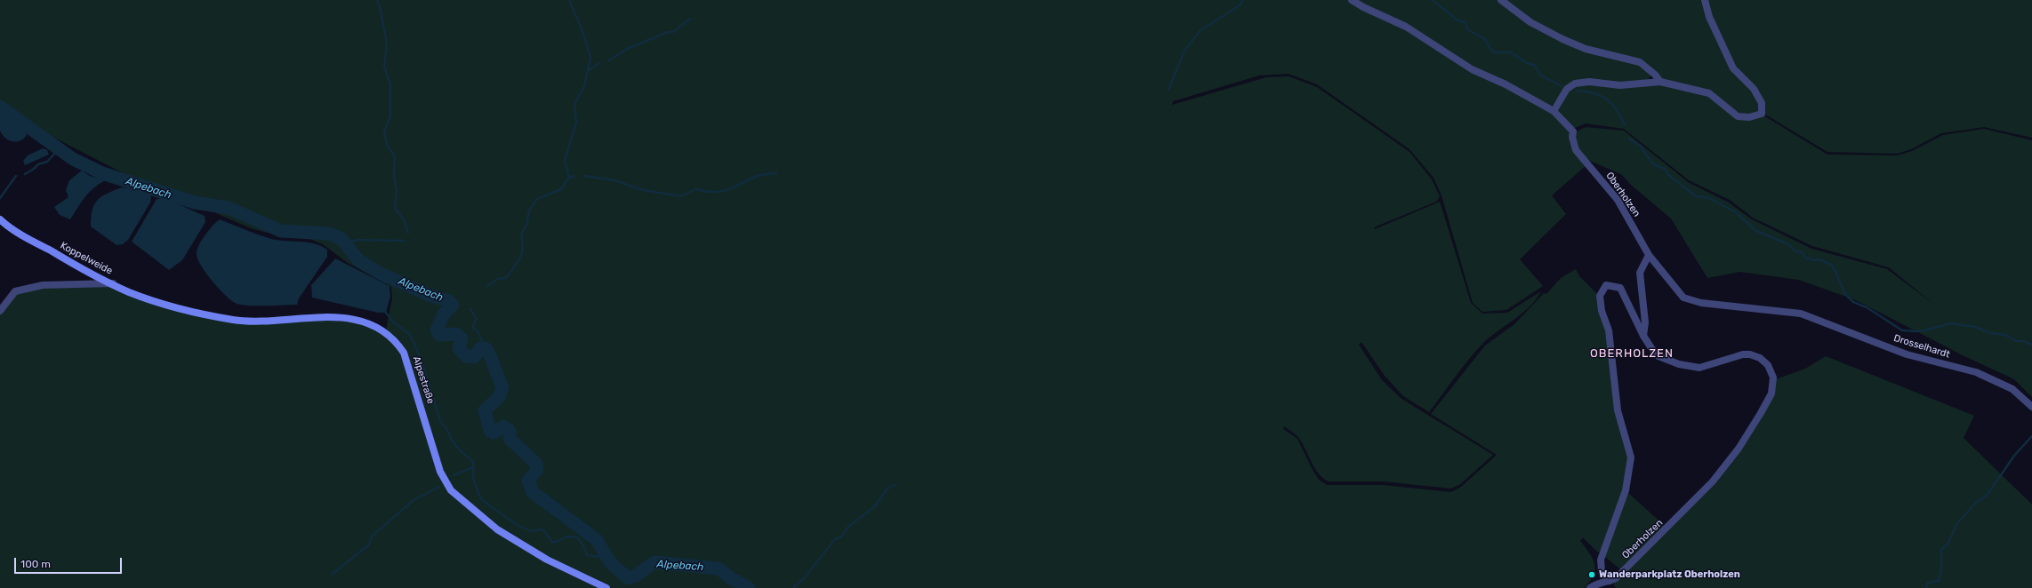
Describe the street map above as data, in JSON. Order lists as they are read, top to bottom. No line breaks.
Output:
{"streets":{"main road":["Koppelweide","Alpestraße"],"street":["Oberholzen","Drosselhardt"]},"crossings":[["Oberholzen","Drosselhardt"],["Koppelweide","Alpestraße"]],"districts":["OBERHOLZEN"],"water":["Alpebach"],"places":["Wanderparkplatz Oberholzen"],"scale_bar":"100 m"}
